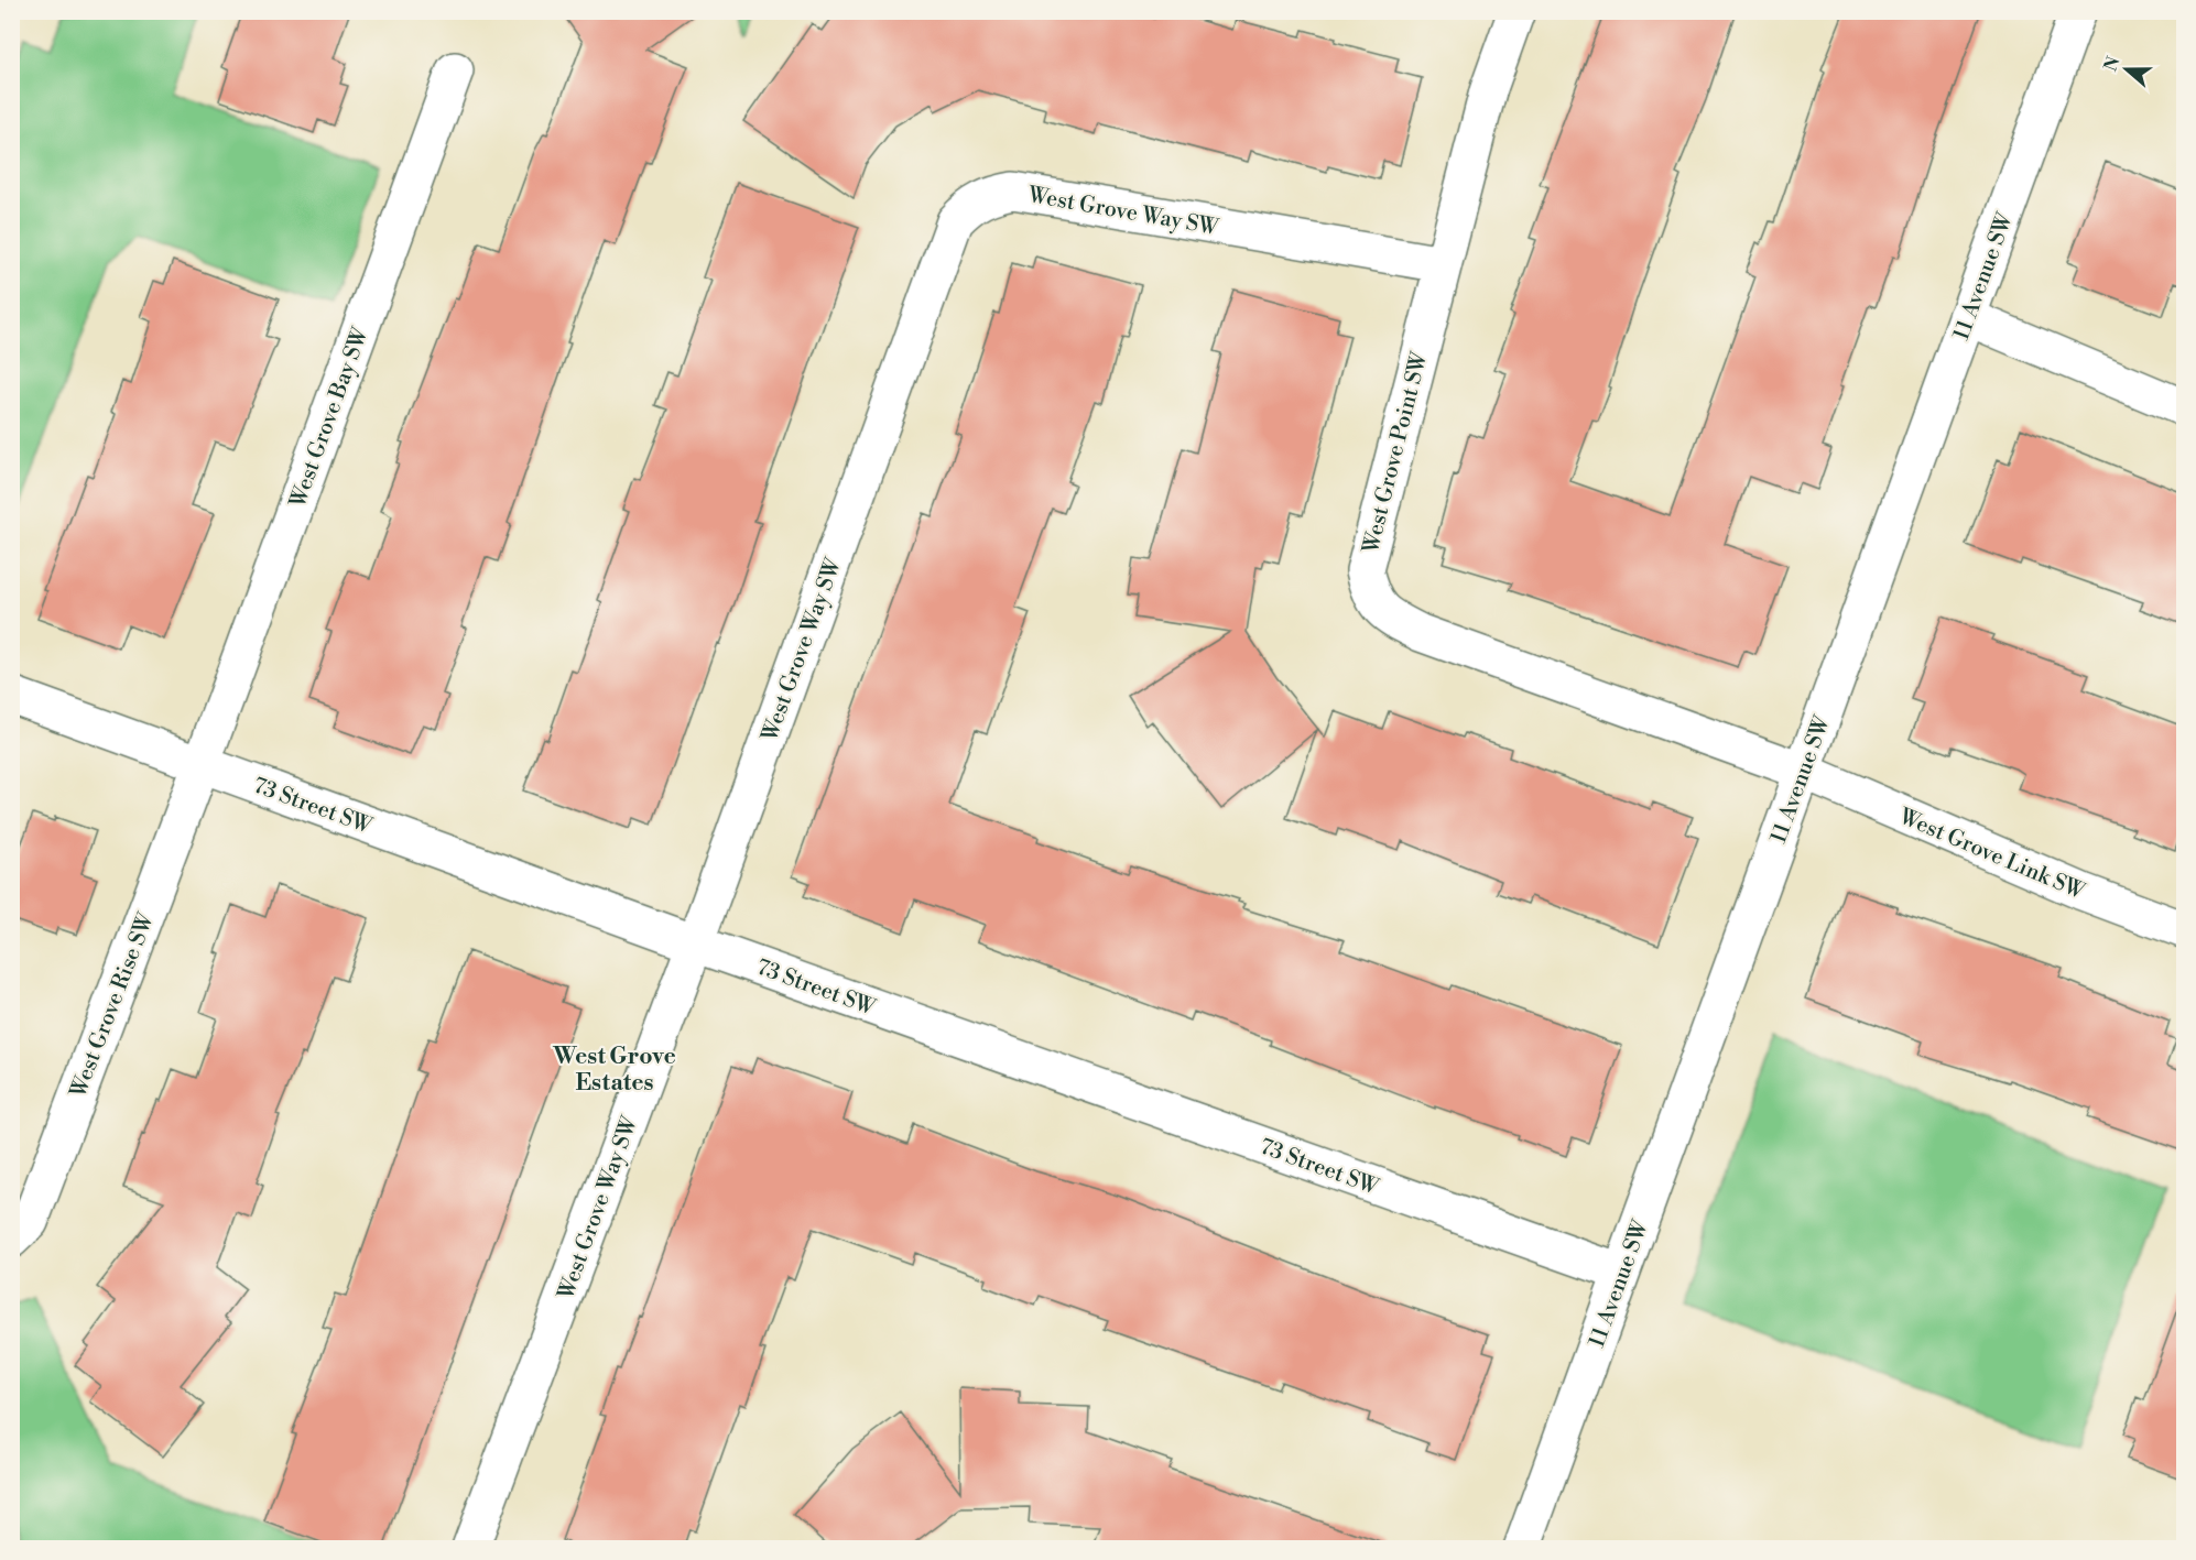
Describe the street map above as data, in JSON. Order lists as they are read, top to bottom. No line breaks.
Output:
{"streets":{"street":["West Grove Way SW","11 Avenue SW","West Grove Bay SW","West Grove Point SW","73 Street SW","West Grove Link SW","West Grove Rise SW"]},"crossings":[["West Grove Way SW","West Grove Point SW"],["West Grove Way SW","73 Street SW"],["11 Avenue SW","West Grove Point SW"],["11 Avenue SW","73 Street SW"],["11 Avenue SW","West Grove Link SW"],["West Grove Bay SW","73 Street SW"],["West Grove Bay SW","West Grove Rise SW"],["West Grove Point SW","West Grove Link SW"],["73 Street SW","West Grove Rise SW"]],"districts":["West Grove Estates"],"north":"left"}
